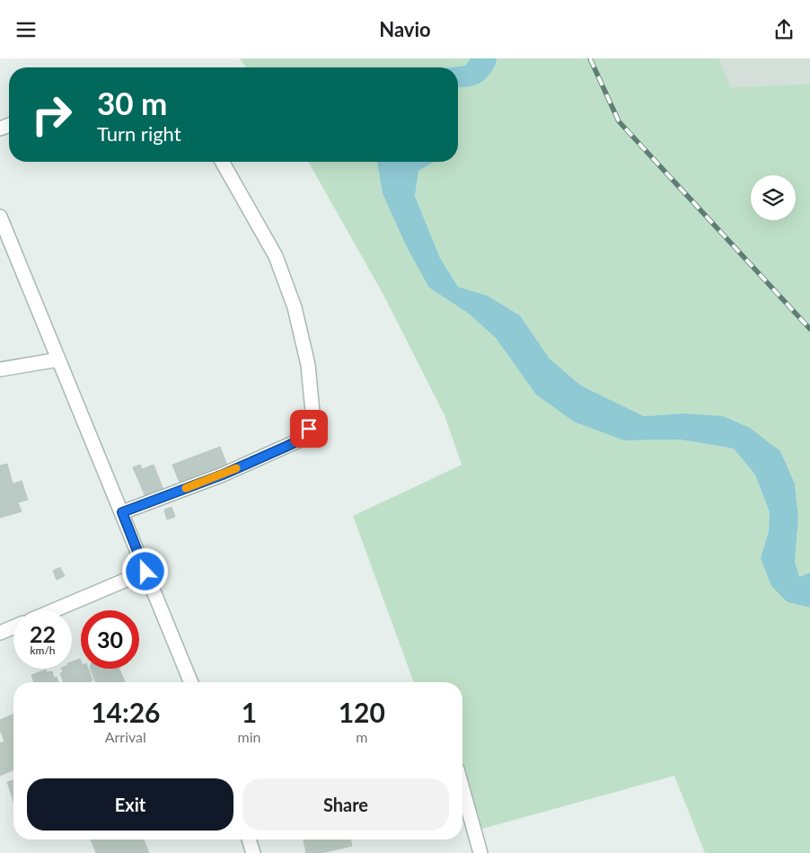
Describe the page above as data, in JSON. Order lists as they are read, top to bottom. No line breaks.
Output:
{"page":{"header":"Navio","turn":["30 m","Turn right"],"speed":"22 km/h","limit":"30","eta":["14:26","Arrival","1","min","120","m"],"buttons":["Exit","Share"]}}
